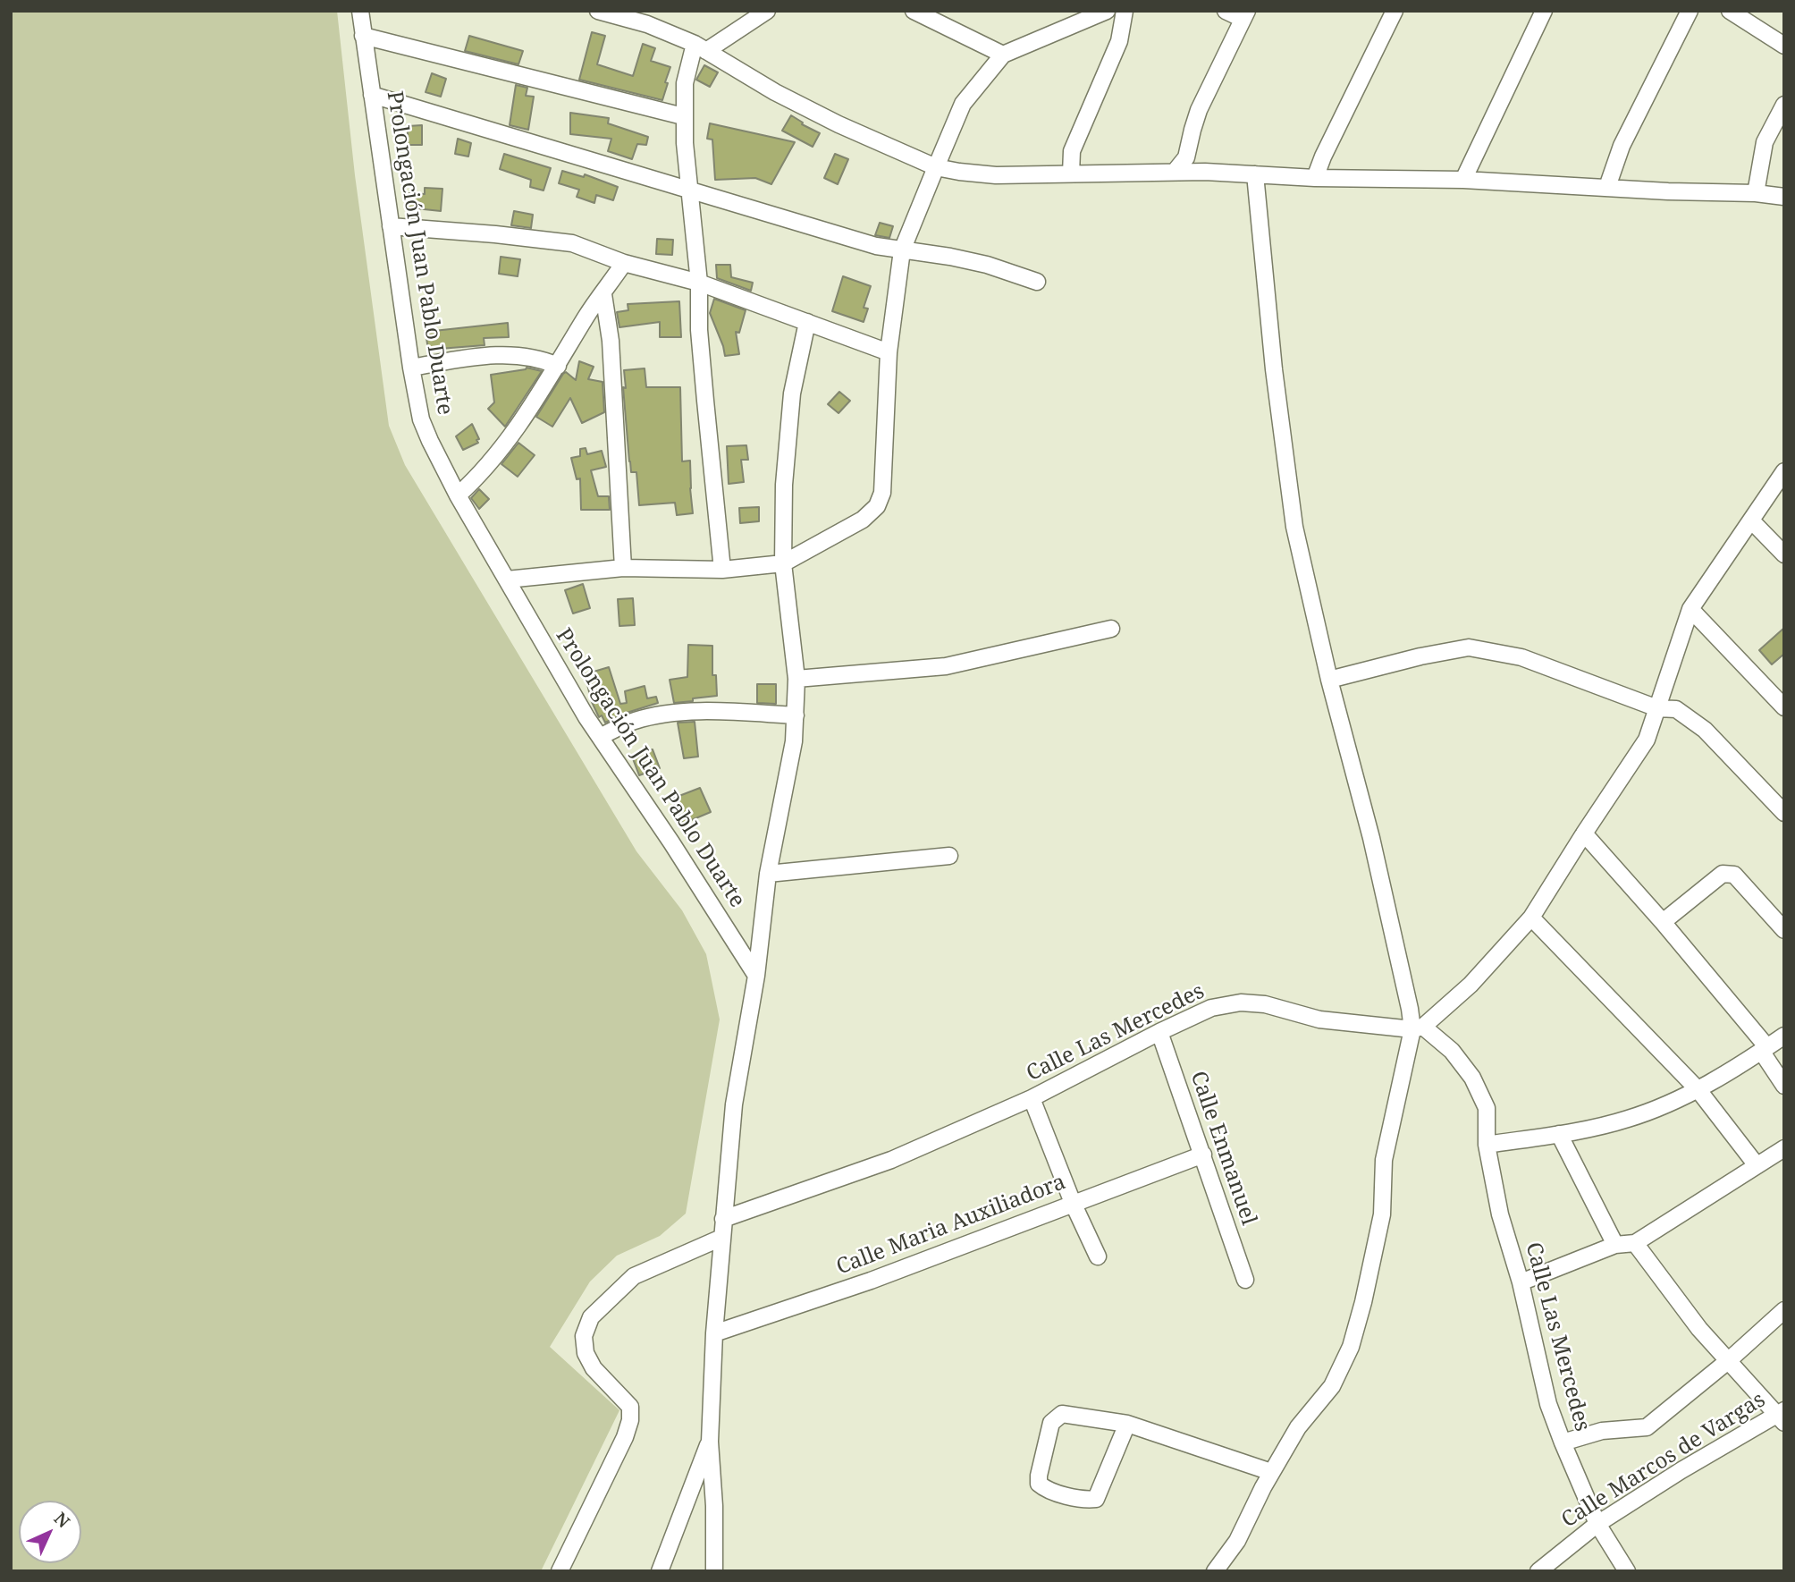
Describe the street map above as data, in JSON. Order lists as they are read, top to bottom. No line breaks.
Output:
{"streets":{"street":["Prolongación Juan Pablo Duarte","Calle Las Mercedes","Calle Enmanuel","Calle Maria Auxiliadora","Calle Marcos de Vargas"]},"crossings":[["Calle Las Mercedes","Calle Enmanuel"],["Calle Las Mercedes","Calle Marcos de Vargas"],["Calle Enmanuel","Calle Maria Auxiliadora"]],"north":"top right"}
